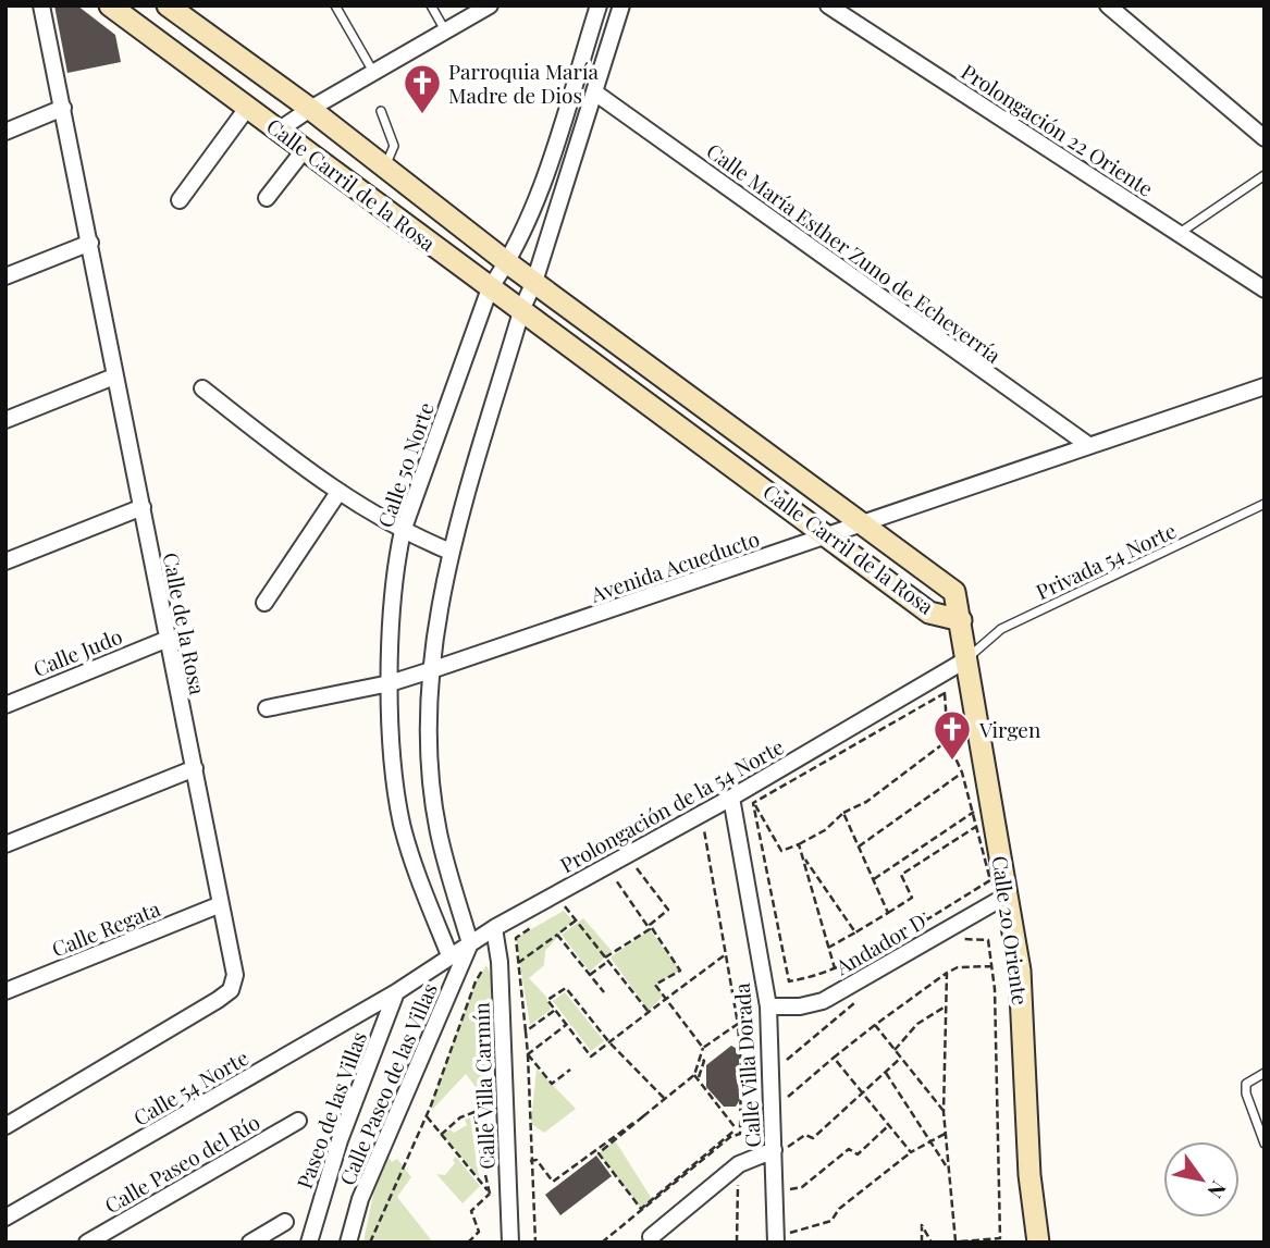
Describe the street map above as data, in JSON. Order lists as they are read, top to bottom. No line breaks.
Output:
{"streets":{"main road":["Calle Carril de la Rosa","Calle 20 Oriente"],"street":["Prolongación 22 Oriente","Calle María Esther Zuno de Echeverría","Calle 50 Norte","Avenida Acueducto","Calle de la Rosa","Calle Judo","Prolongación de la 54 Norte","Calle Regata","Andador D","Calle Villa Dorada","Calle Paseo de las Villas","Calle Villa Carmín","Calle 54 Norte","Paseo de las Villas","Calle Paseo del Río"],"lane":["Privada 54 Norte"]},"crossings":[["Calle Carril de la Rosa","Calle 50 Norte"],["Calle Carril de la Rosa","Avenida Acueducto"],["Calle Carril de la Rosa","Calle 20 Oriente"],["Calle María Esther Zuno de Echeverría","Avenida Acueducto"],["Calle 50 Norte","Avenida Acueducto"],["Calle 50 Norte","Prolongación de la 54 Norte"],["Privada 54 Norte","Prolongación de la 54 Norte"],["Privada 54 Norte","Calle 20 Oriente"],["Calle de la Rosa","Calle Judo"],["Calle de la Rosa","Calle Regata"],["Prolongación de la 54 Norte","Calle 20 Oriente"],["Prolongación de la 54 Norte","Calle Villa Dorada"],["Prolongación de la 54 Norte","Calle Paseo de las Villas"],["Prolongación de la 54 Norte","Calle Villa Carmín"],["Prolongación de la 54 Norte","Calle 54 Norte"],["Prolongación de la 54 Norte","Paseo de las Villas"],["Calle 20 Oriente","Andador D"],["Andador D","Calle Villa Dorada"],["Calle 54 Norte","Paseo de las Villas"]],"places":{"church":["Parroquia María Madre de Dios","Virgen"]},"north":"bottom right"}
